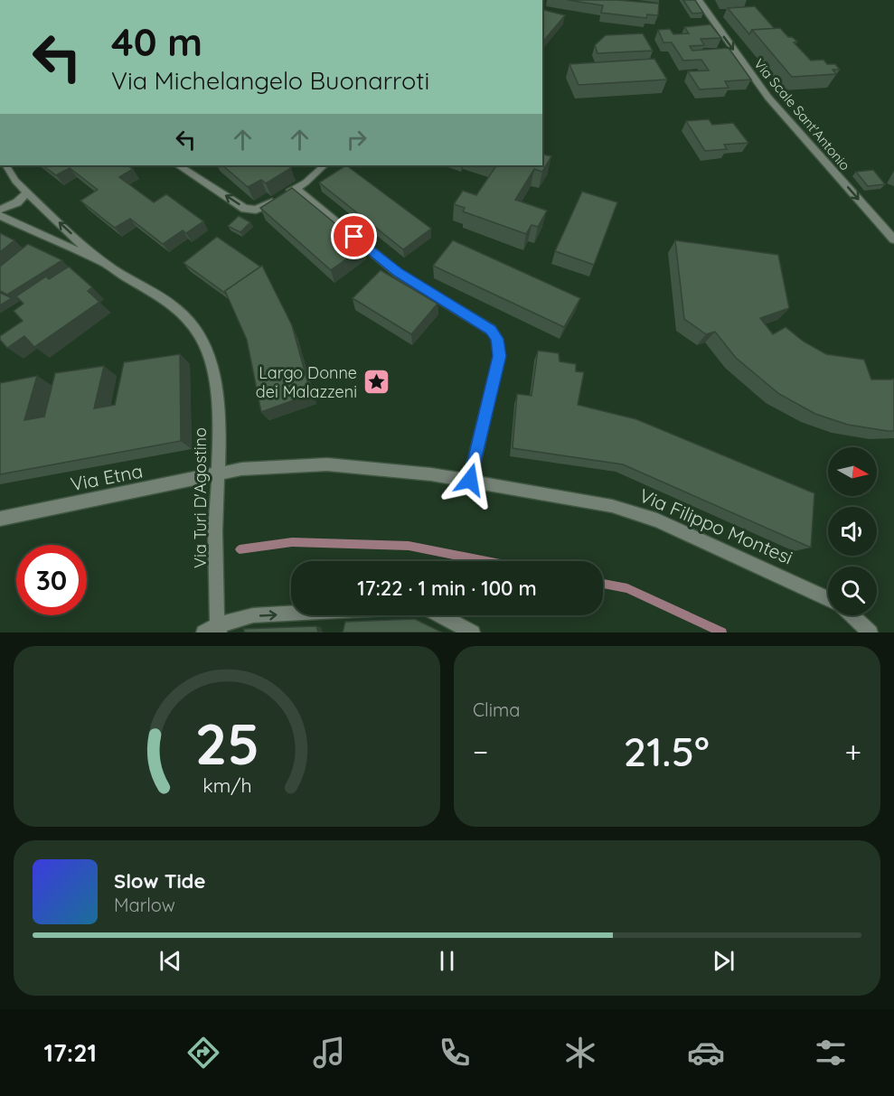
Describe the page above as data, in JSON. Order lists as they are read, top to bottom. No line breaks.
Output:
{"streets":{"street":["Via Scale Sant'Antonio","Via Etna","Via Turi D'Agostino","Via Filippo Montesi"]},"crossings":[["Via Etna","Via Turi D'Agostino"],["Via Etna","Via Filippo Montesi"],["Via Turi D'Agostino","Via Filippo Montesi"]],"one_way":["Via Scale Sant'Antonio"],"places":{"place":["Largo Donne dei Malazzeni"]},"north":"right","page":{"turn":["40 m","Via Michelangelo Buonarroti"],"limit":"30","trip":"17:22 · 1 min · 100 m","tile":"Clima","heat":["−","21.5°","+"],"song":["Slow Tide","Marlow"],"tabs":"17:21","gauge":["25","km/h"]}}
